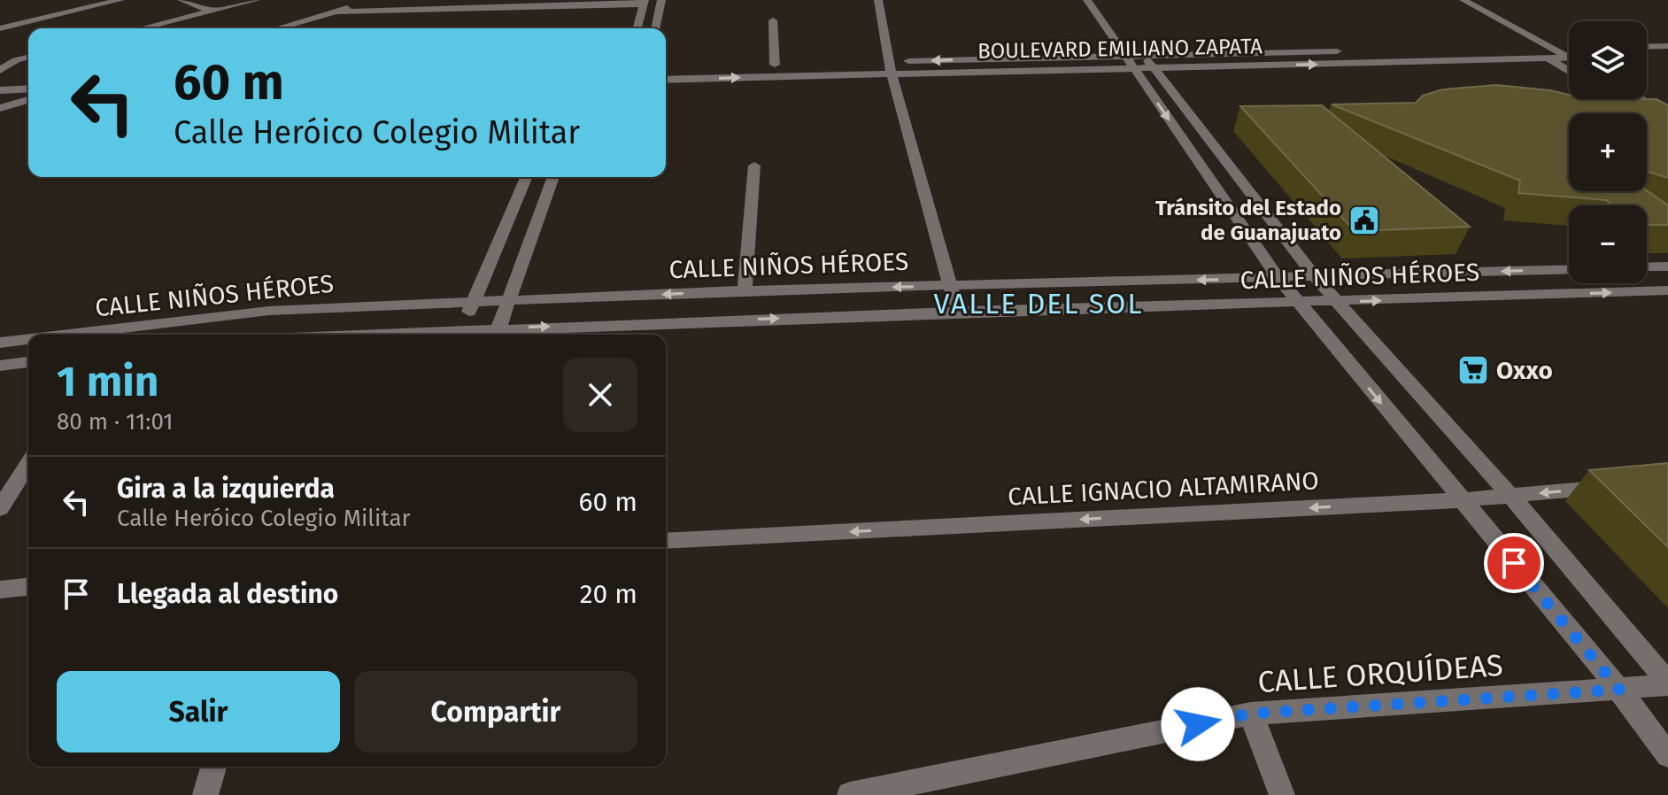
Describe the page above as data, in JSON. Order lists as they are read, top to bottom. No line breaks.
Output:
{"streets":{"street":["BOULEVARD EMILIANO ZAPATA","CALLE NIÑOS HÉROES","CALLE IGNACIO ALTAMIRANO","CALLE ORQUÍDEAS"]},"one_way":["CALLE IGNACIO ALTAMIRANO"],"districts":["VALLE DEL SOL"],"places":{"public building":["Tránsito del Estado de Guanajuato"],"supermarket":["Oxxo"]},"page":{"map_buttons":["+","−"],"turn":["60 m","Calle Heróico Colegio Militar"],"heading":["1 min","80 m · 11:01"],"list":[{"name":"Gira a la izquierda","note":"Calle Heróico Colegio Militar","value":"60 m"},{"name":"Llegada al destino","value":"20 m"}],"buttons":["Salir","Compartir"]}}
